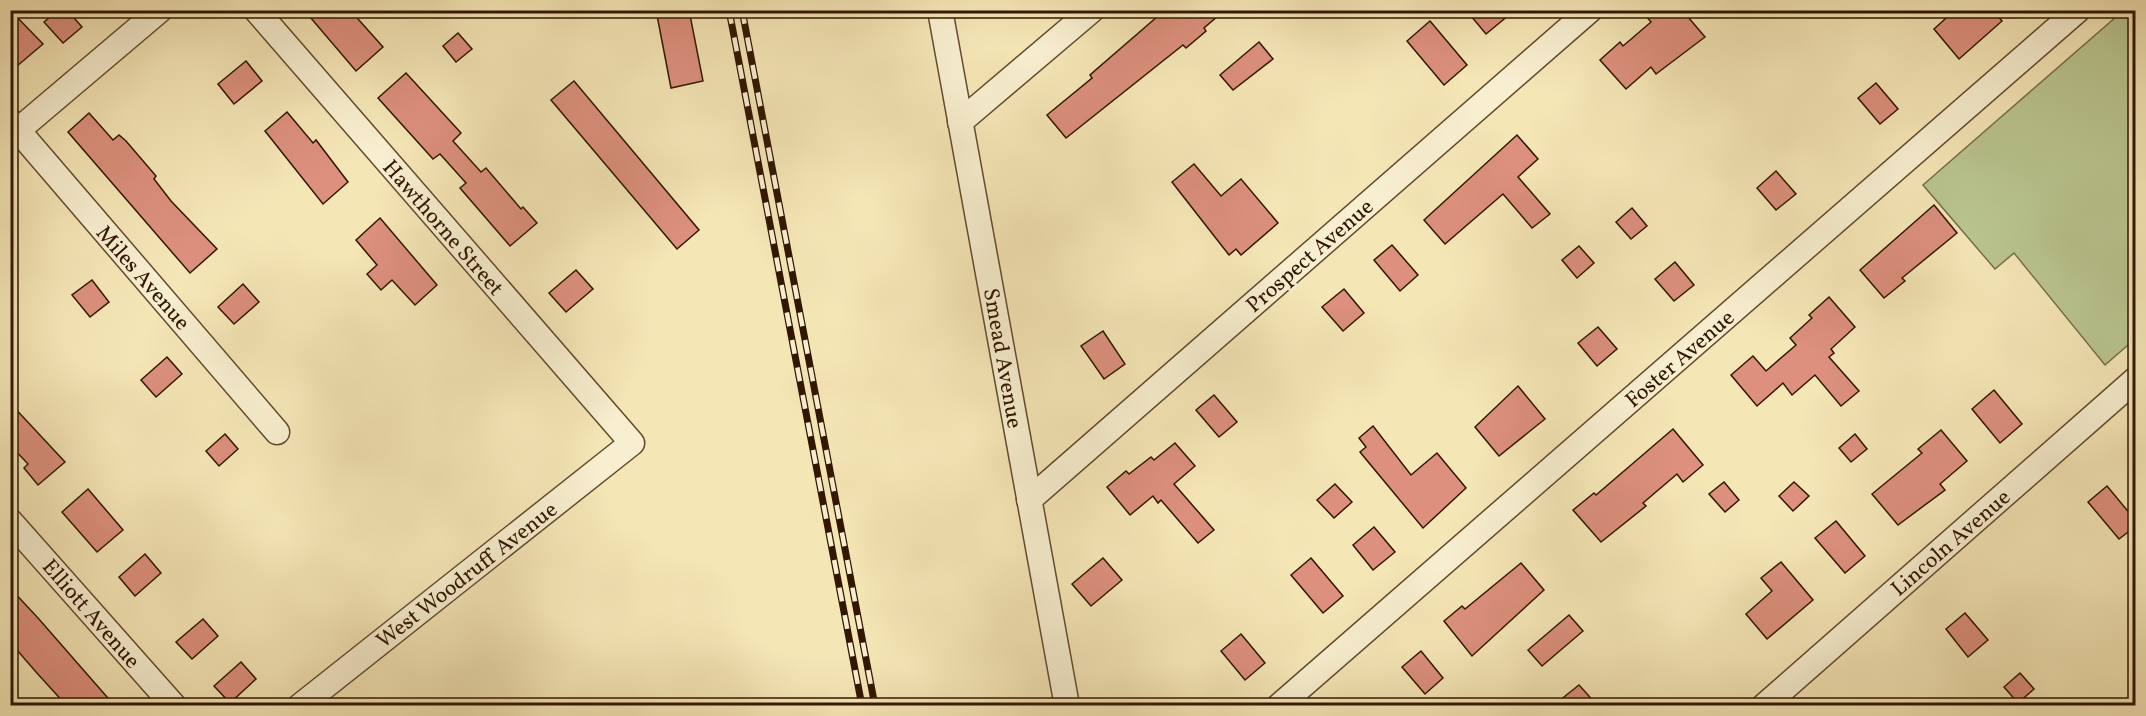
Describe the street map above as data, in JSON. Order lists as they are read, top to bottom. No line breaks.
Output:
{"streets":{"street":["Hawthorne Street","Prospect Avenue","Miles Avenue","Smead Avenue","Foster Avenue","Lincoln Avenue","West Woodruff Avenue","Elliott Avenue"]},"crossings":[["Hawthorne Street","West Woodruff Avenue"],["Prospect Avenue","Smead Avenue"]]}
